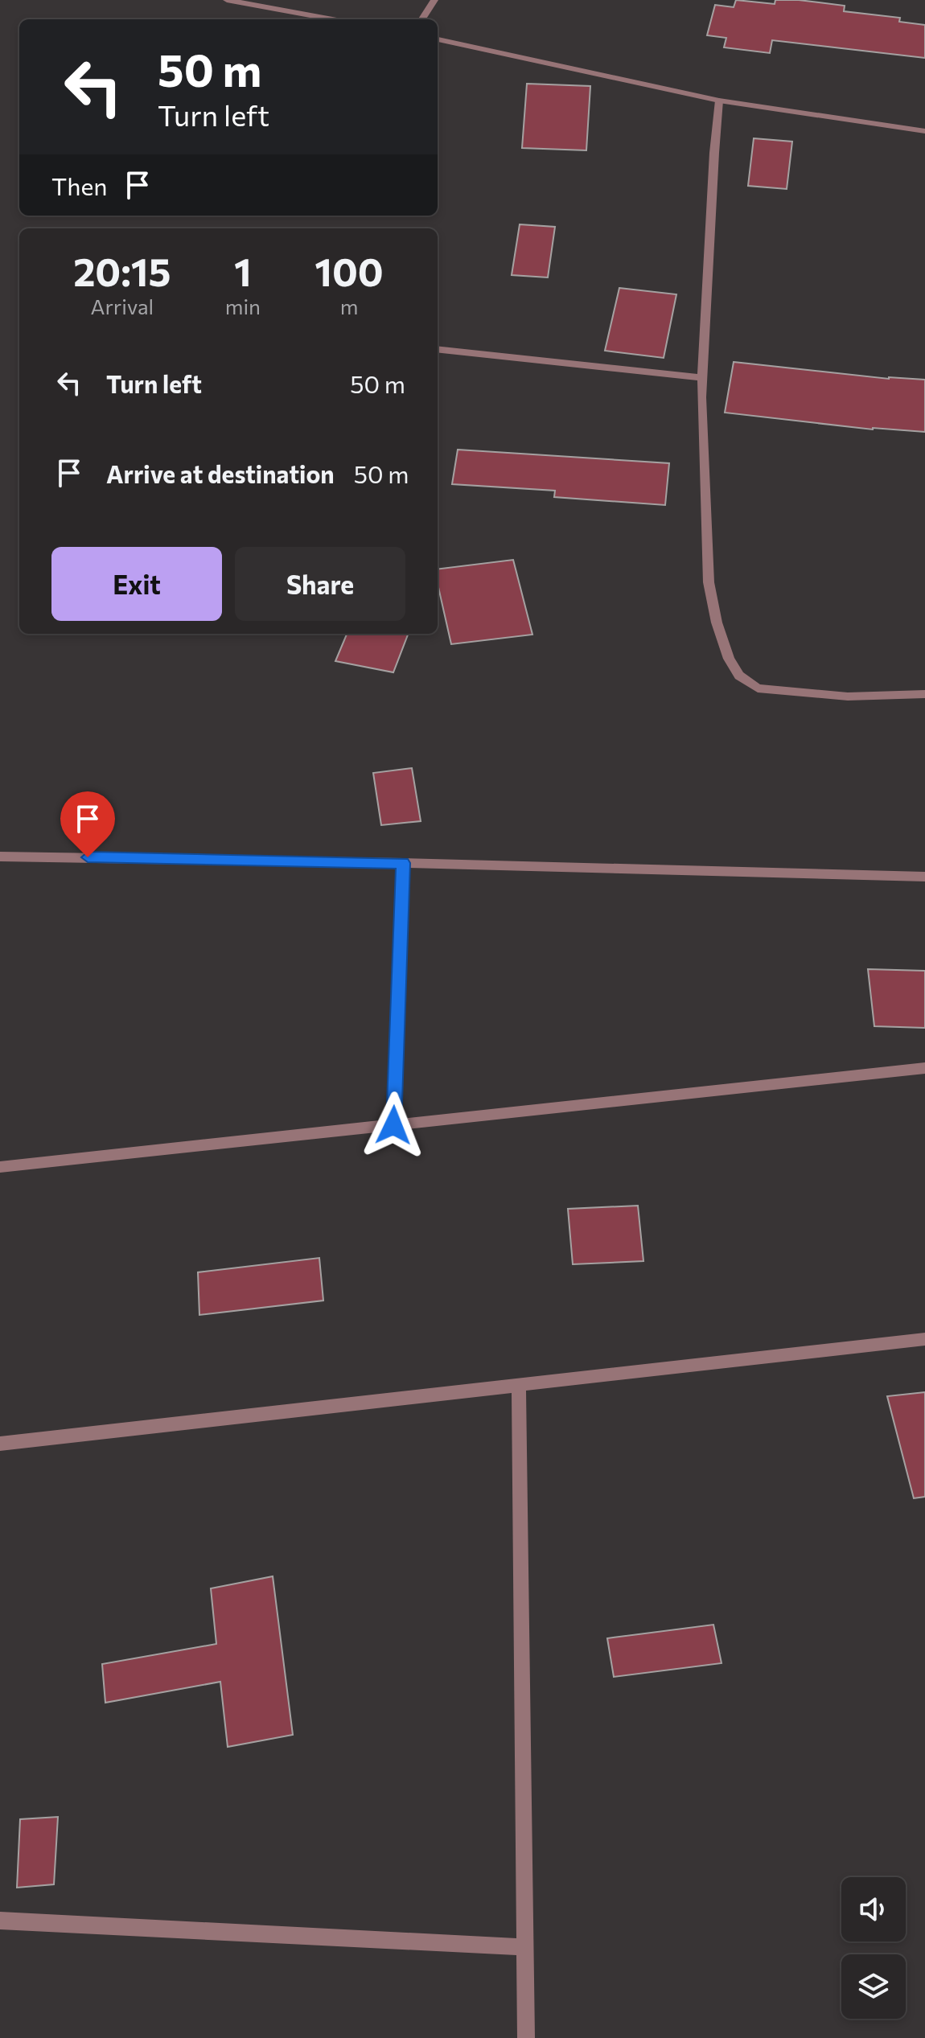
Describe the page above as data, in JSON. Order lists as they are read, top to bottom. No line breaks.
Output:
{"page":{"turn":["50 m","Turn left"],"then":"Then","eta":["20:15","Arrival","1","min","100","m"],"list":[{"name":"Turn left","value":"50 m"},{"name":"Arrive at destination","value":"50 m"}],"buttons":["Exit","Share"]}}
